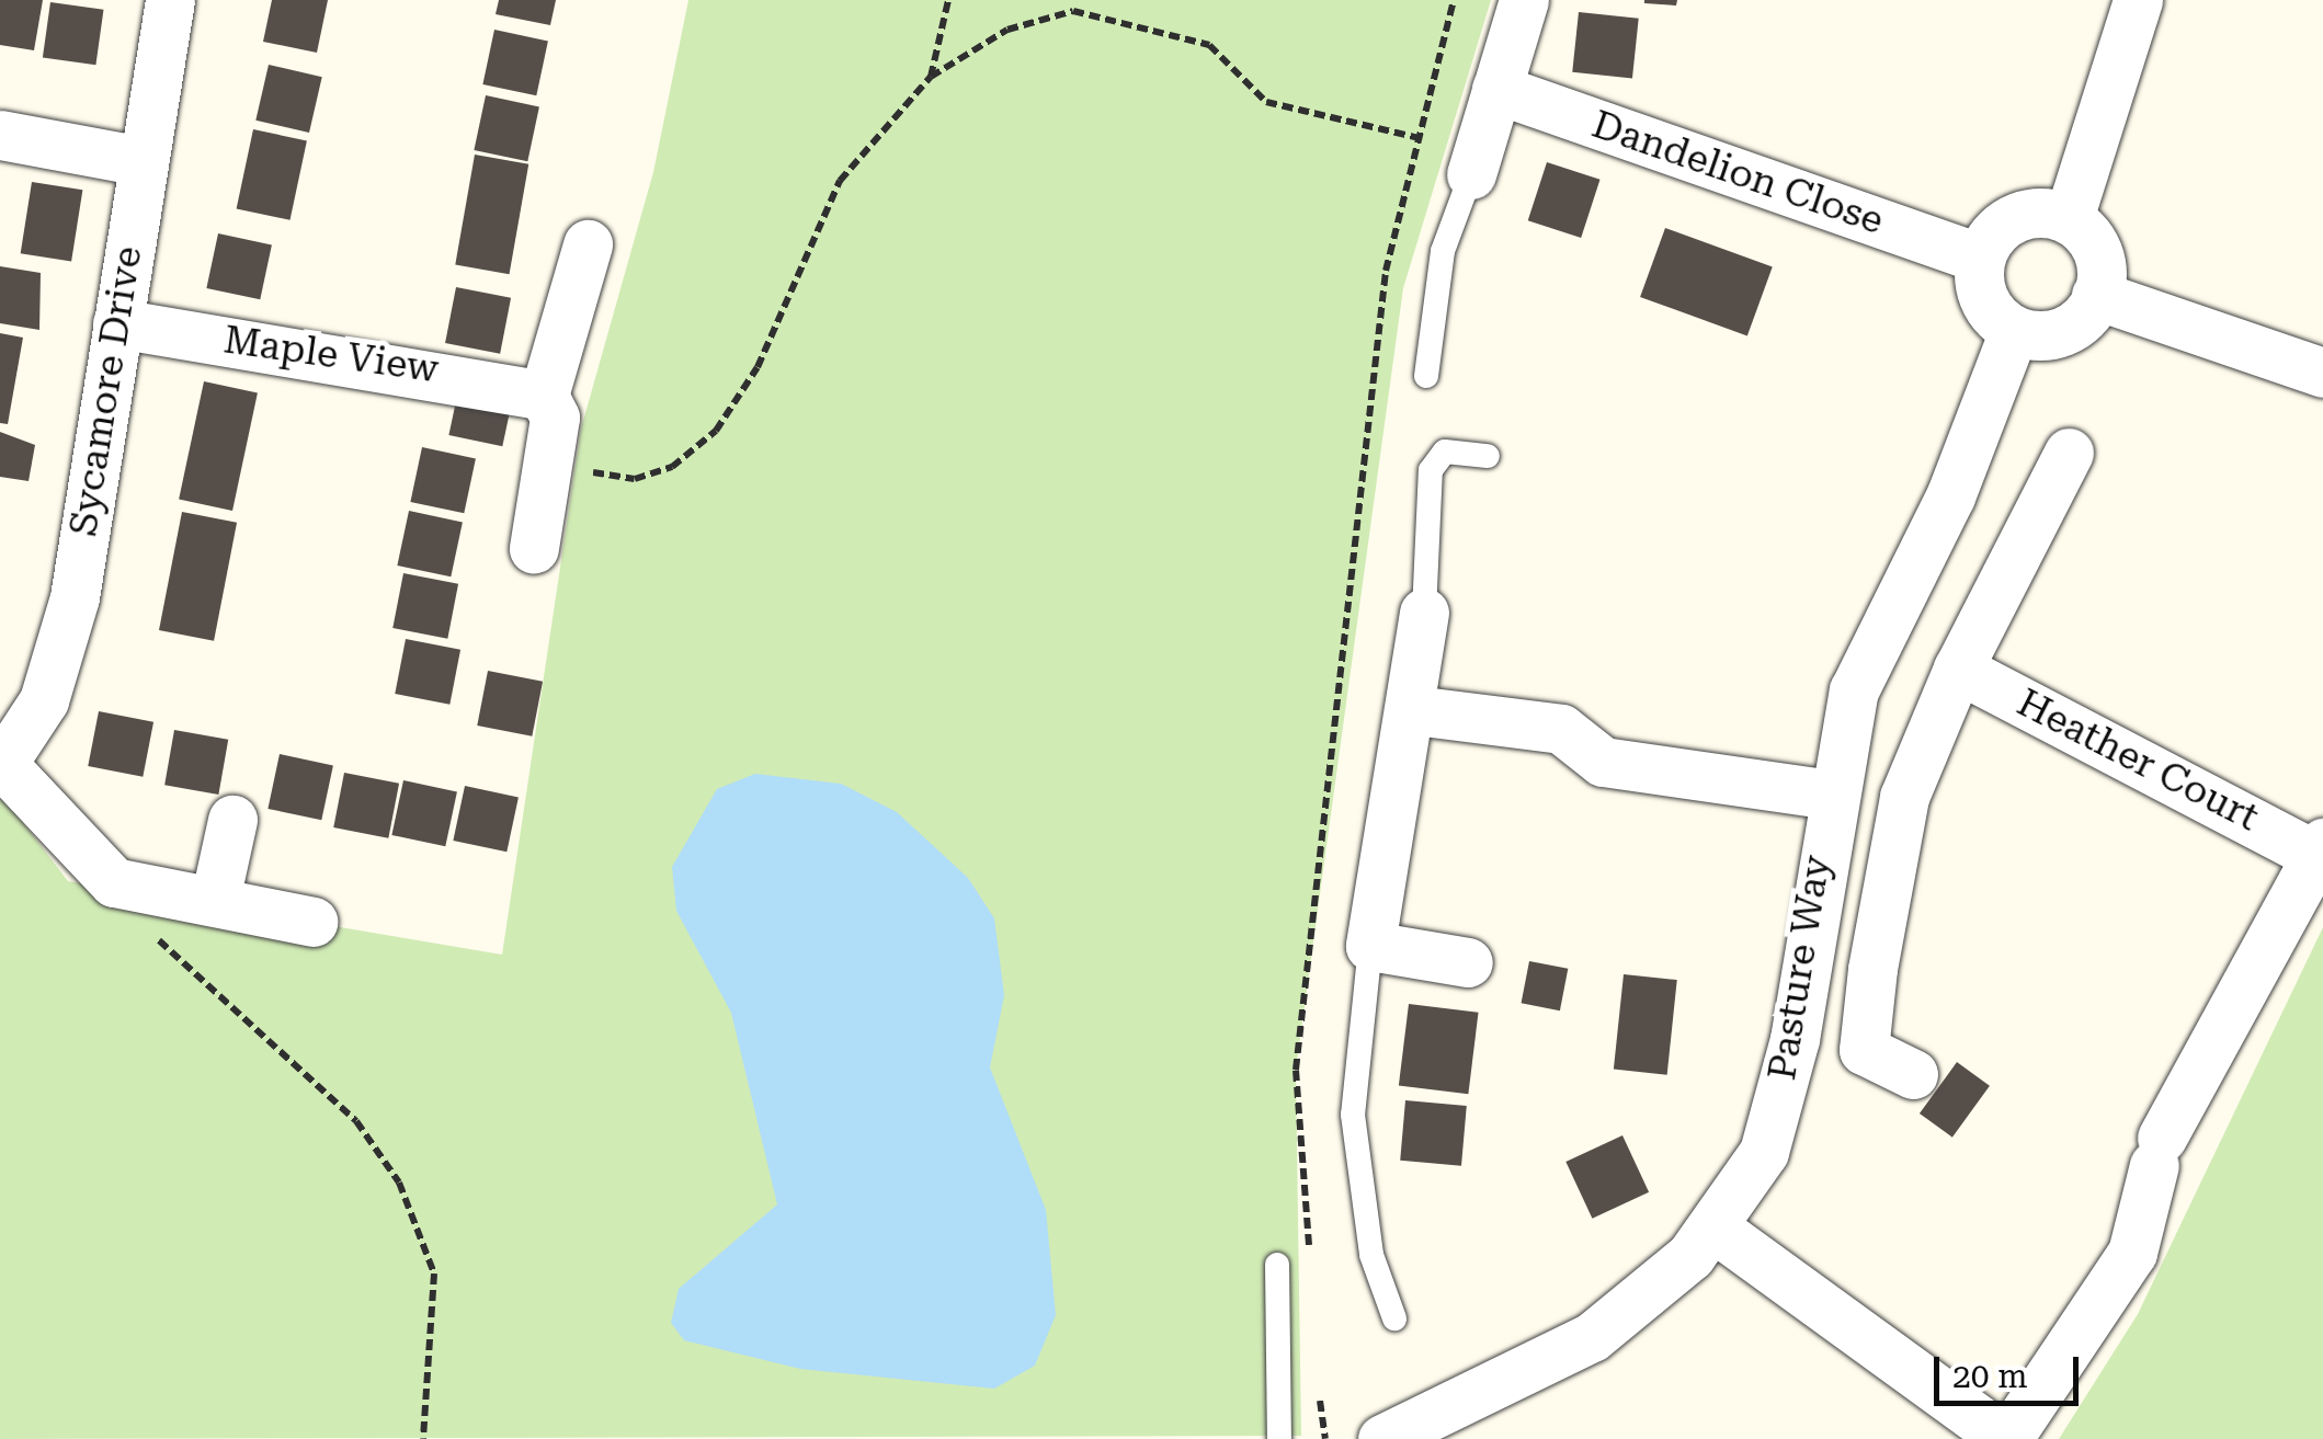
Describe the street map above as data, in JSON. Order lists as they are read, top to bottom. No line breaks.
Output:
{"streets":{"street":["Dandelion Close","Maple View","Sycamore Drive","Heather Court","Pasture Way"]},"crossings":[["Dandelion Close","Pasture Way"],["Maple View","Sycamore Drive"]],"scale_bar":"20 m"}
